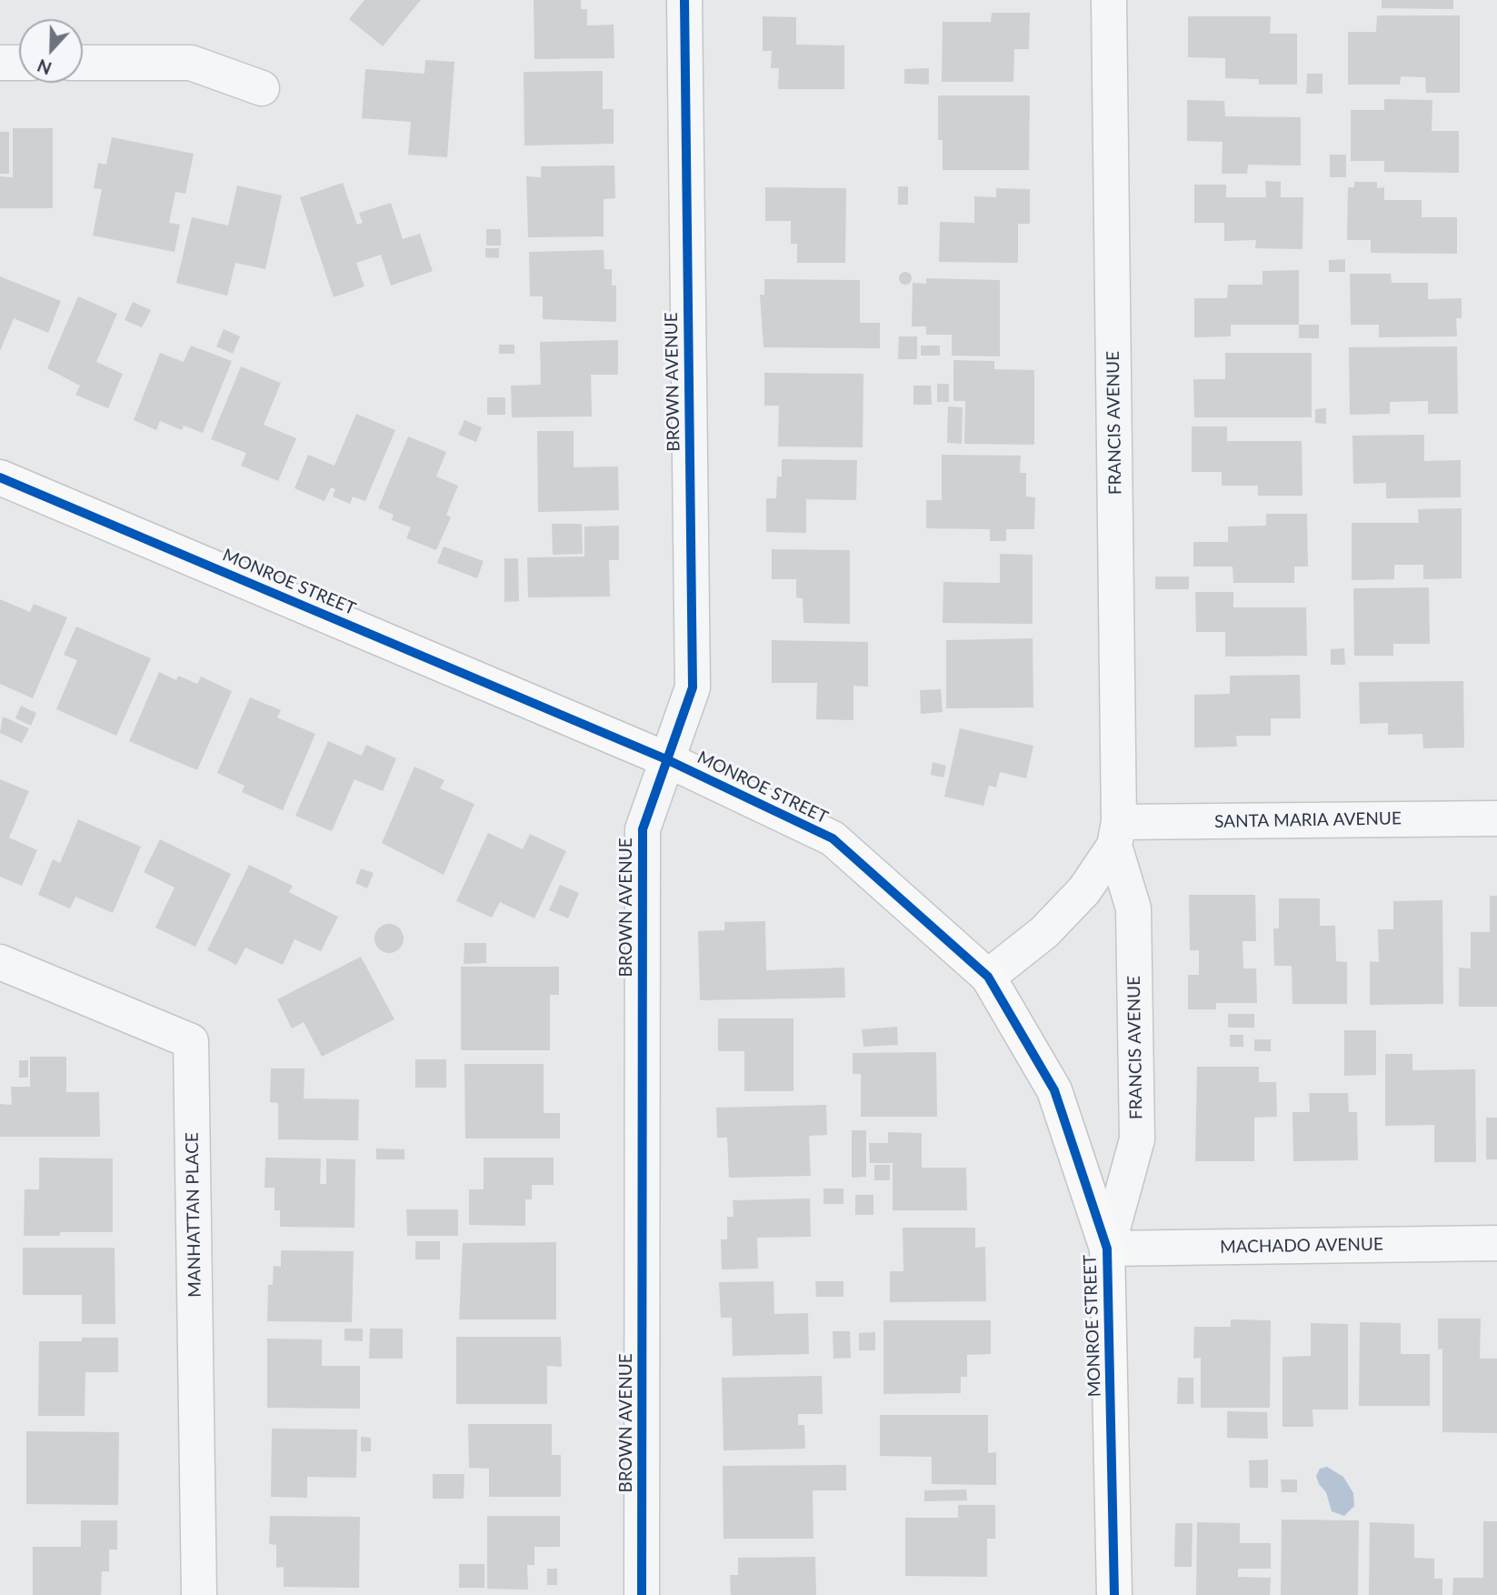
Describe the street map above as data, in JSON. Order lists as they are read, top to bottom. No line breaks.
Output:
{"streets":{"main road":["MONROE STREET"],"street":["BROWN AVENUE","FRANCIS AVENUE","SANTA MARIA AVENUE","MANHATTAN PLACE","MACHADO AVENUE"]},"crossings":[["BROWN AVENUE","MONROE STREET"],["FRANCIS AVENUE","MONROE STREET"],["FRANCIS AVENUE","SANTA MARIA AVENUE"],["FRANCIS AVENUE","MACHADO AVENUE"],["MONROE STREET","MACHADO AVENUE"]],"north":"bottom"}
